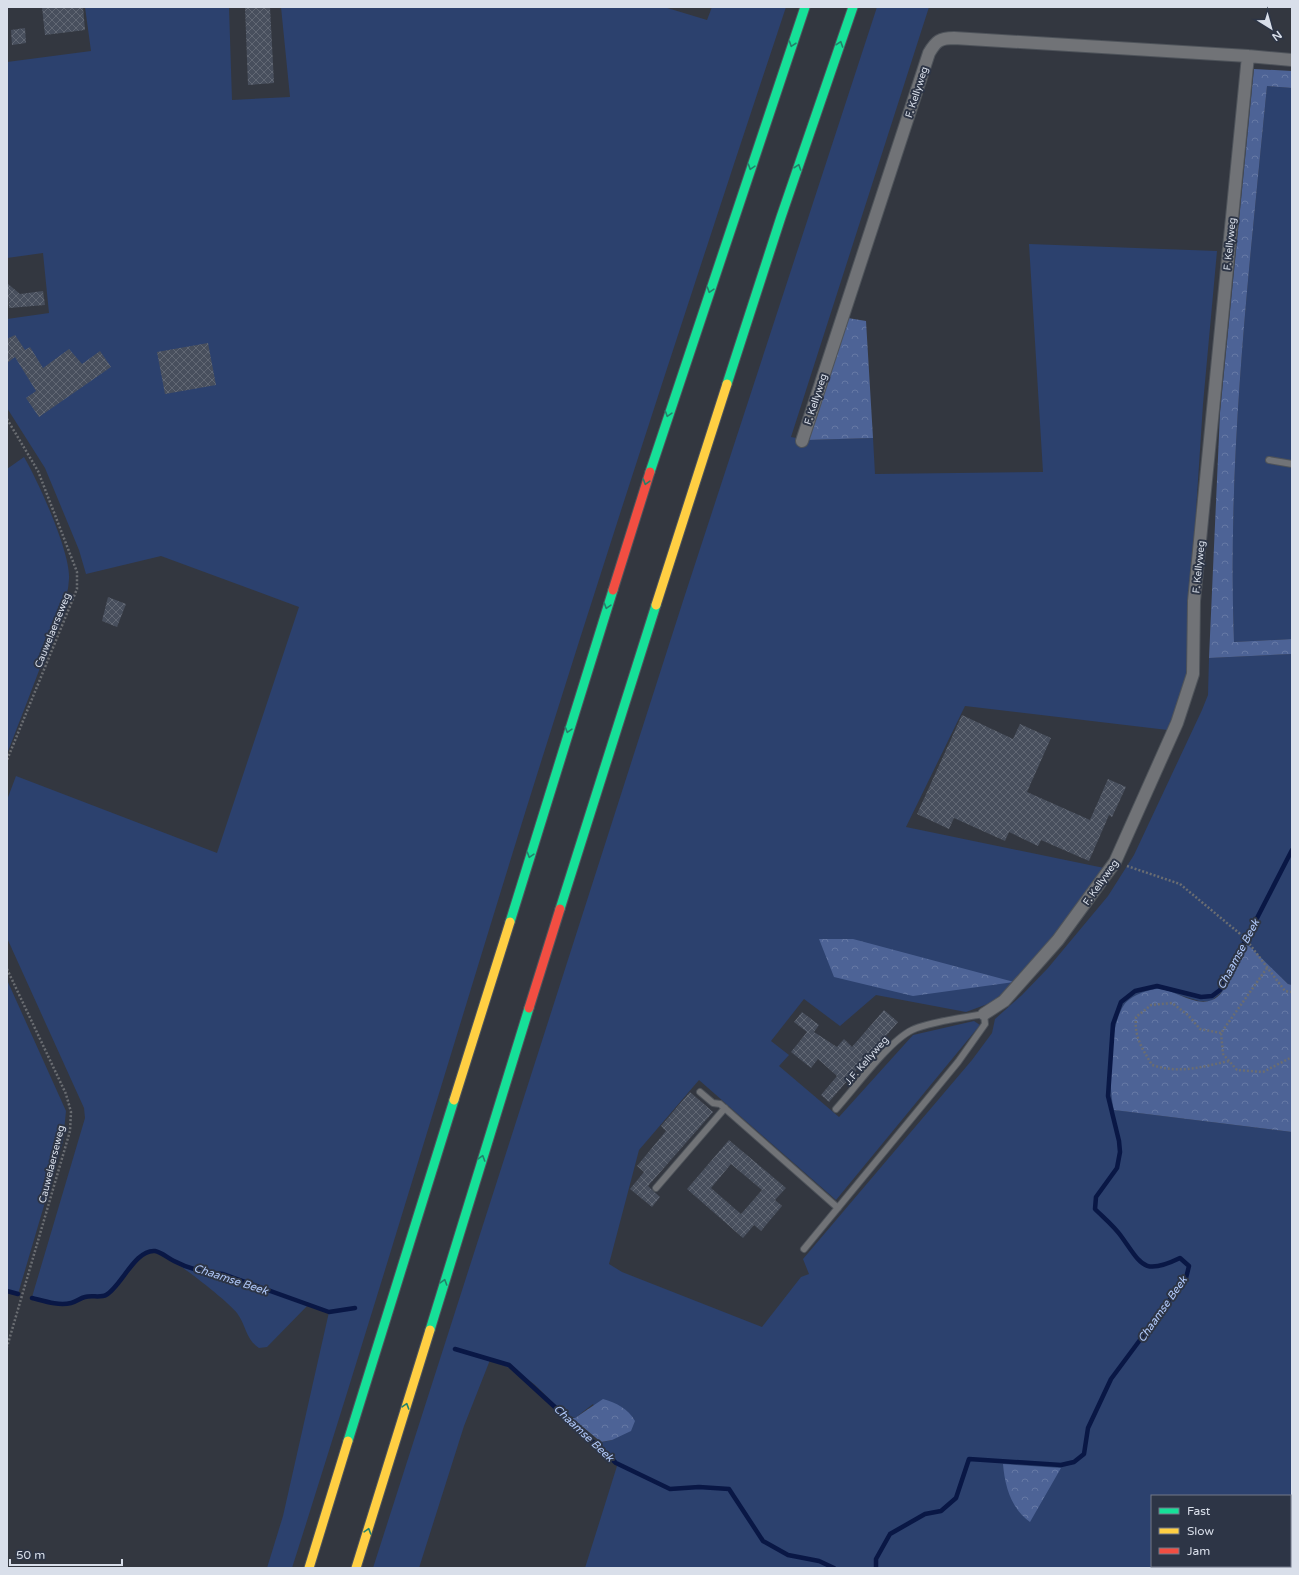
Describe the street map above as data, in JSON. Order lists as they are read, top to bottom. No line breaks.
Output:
{"streets":{"street":["F. Kellyweg"],"lane":["J.F. Kellyweg"],"path":["Cauwelaerseweg"]},"crossings":[["F. Kellyweg","J.F. Kellyweg"]],"water":["Chaamse Beek"],"legend":["Fast","Slow","Jam"],"scale_bar":"50 m","north":"bottom right"}
